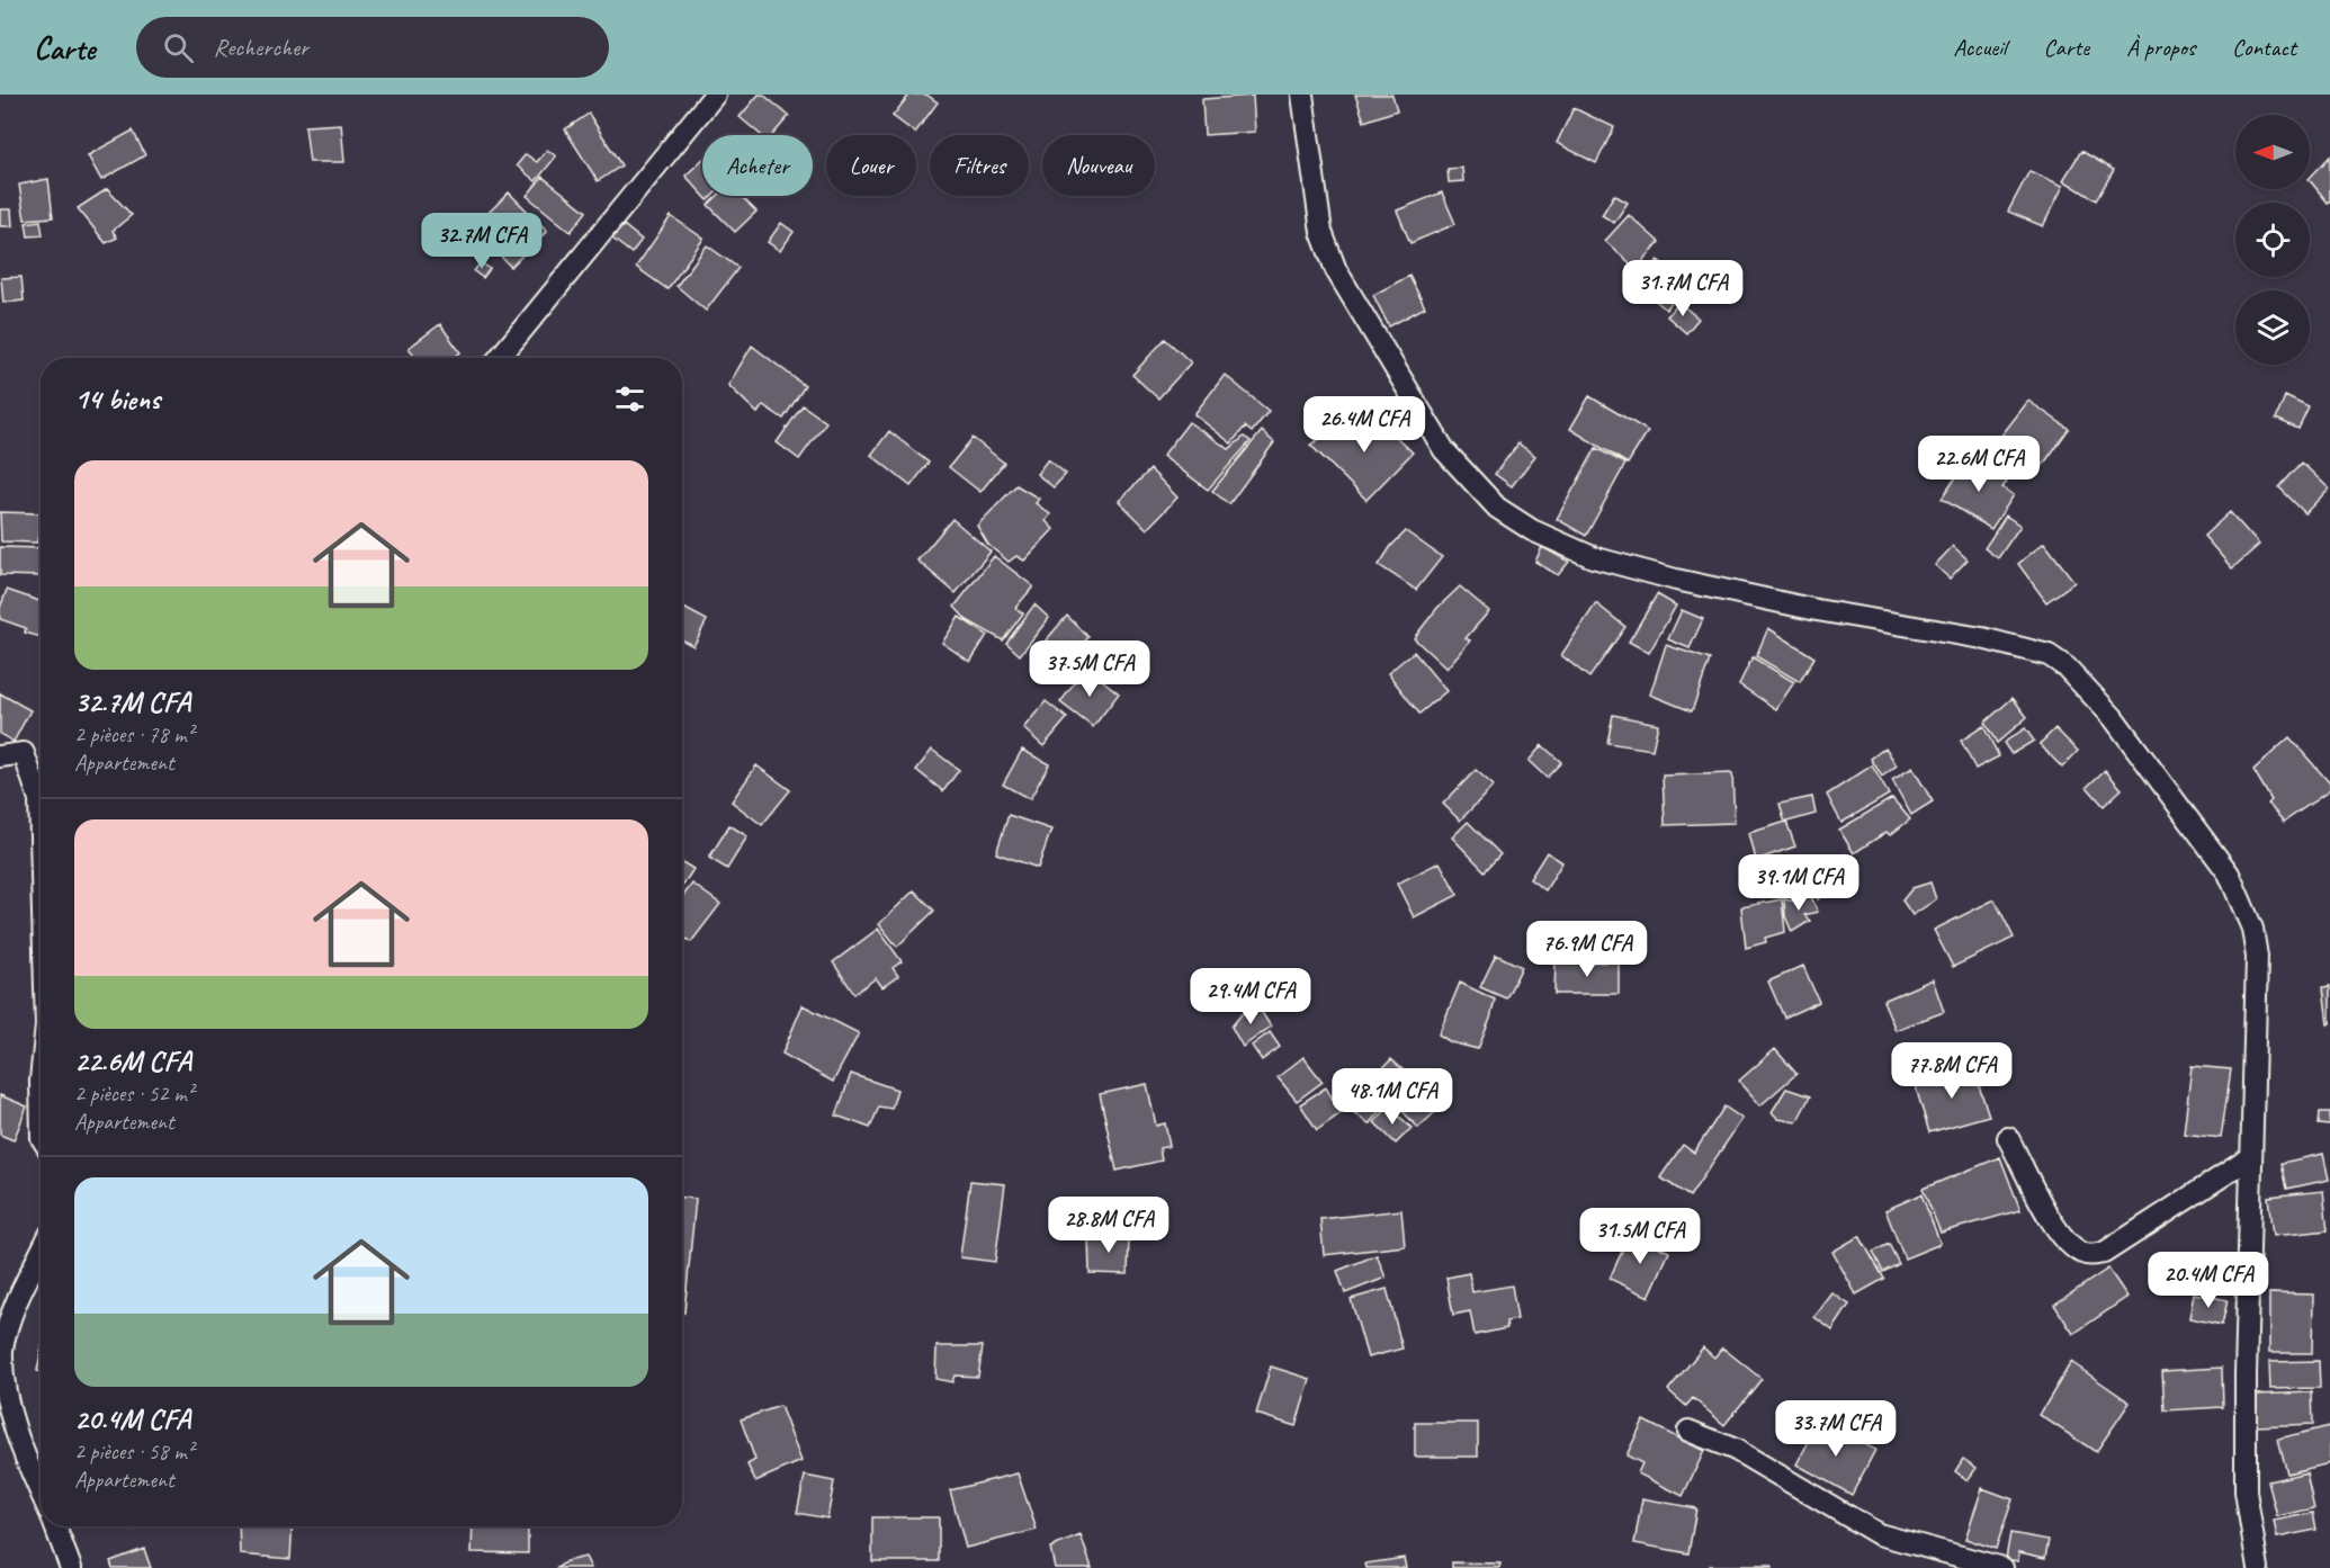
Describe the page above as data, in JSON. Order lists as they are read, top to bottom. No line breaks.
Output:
{"north":"left","page":{"header":"Carte","search":"Rechercher","nav":["Accueil","Carte","À propos","Contact"],"chip":["Acheter","Louer","Filtres","Nouveau"],"price":["32.7M CFA","31.7M CFA","26.4M CFA","22.6M CFA","37.5M CFA","39.1M CFA","76.9M CFA","29.4M CFA","77.8M CFA","48.1M CFA","28.8M CFA","31.5M CFA","20.4M CFA","33.7M CFA"],"heading":"14 biens","list":[{"name":"32.7M CFA","note":"2 pièces · 78 m² · Appartement"},{"name":"22.6M CFA","note":"2 pièces · 52 m² · Appartement"},{"name":"20.4M CFA","note":"2 pièces · 58 m² · Appartement"}]}}
